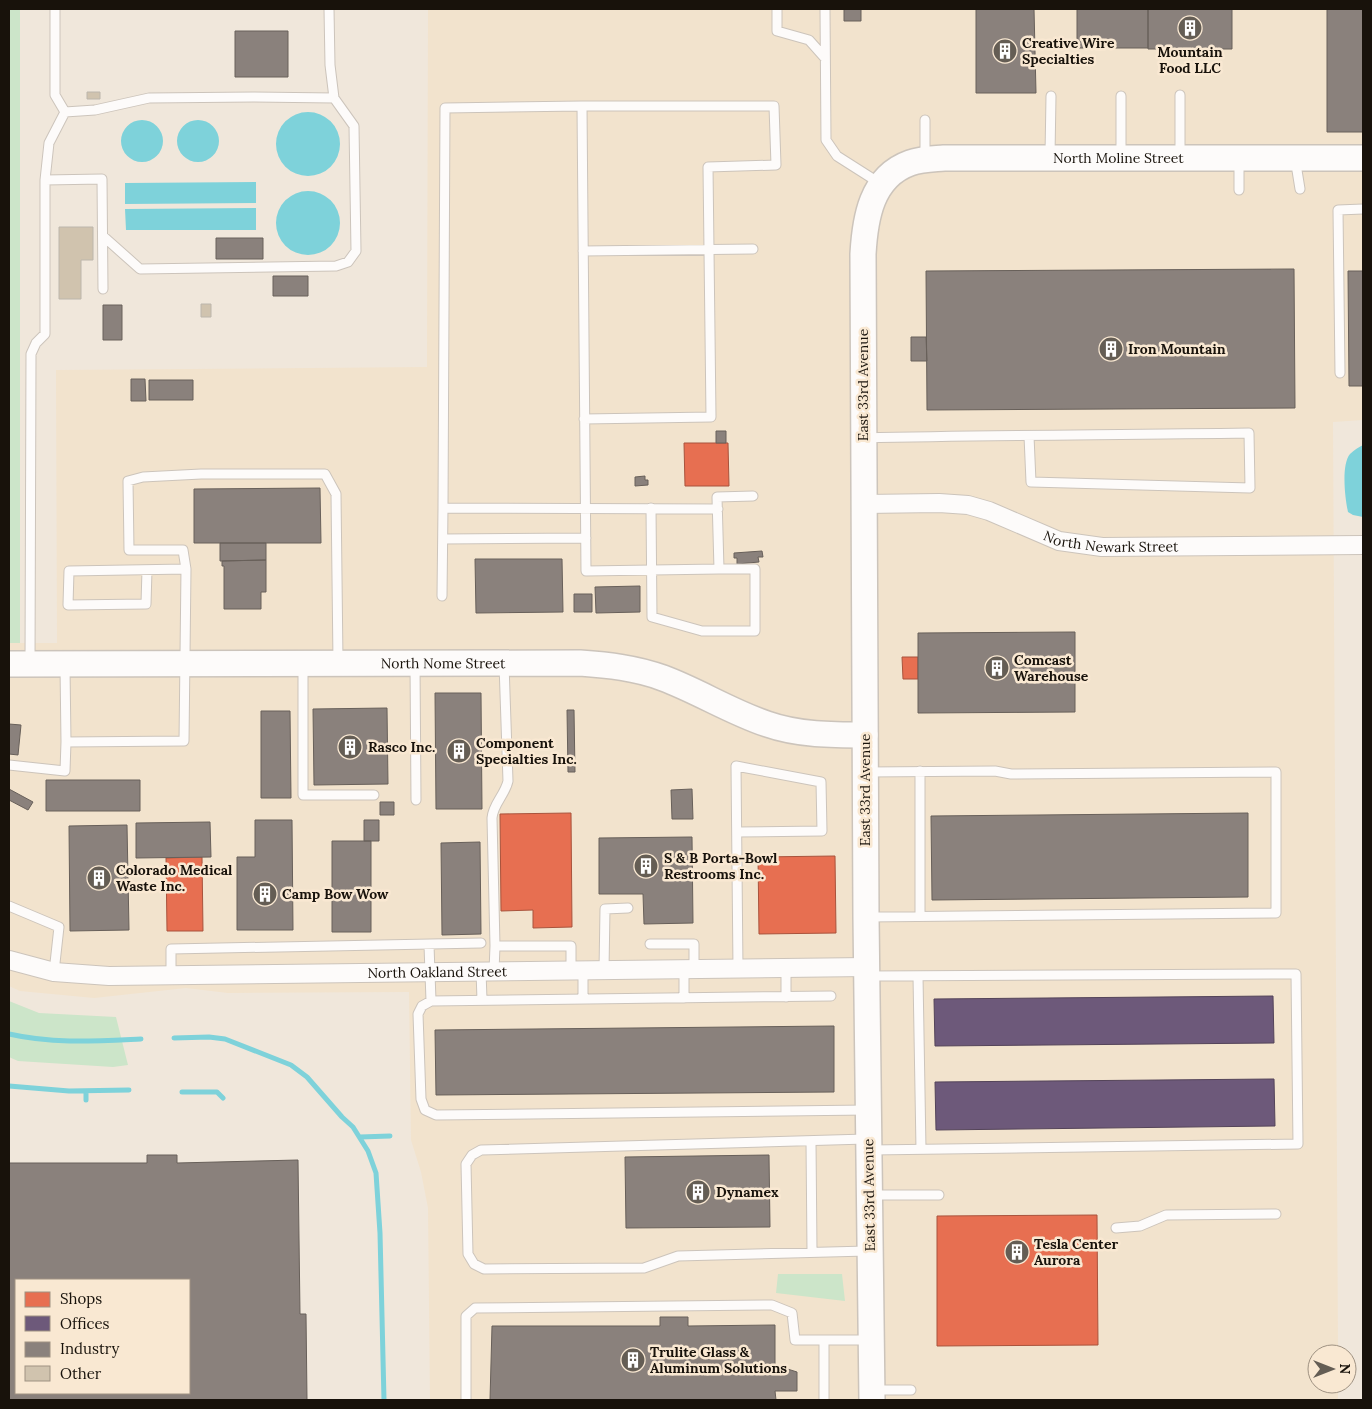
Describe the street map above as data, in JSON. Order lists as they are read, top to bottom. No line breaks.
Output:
{"streets":{"street":["North Moline Street","East 33rd Avenue","North Newark Street","North Nome Street","North Oakland Street"]},"crossings":[["North Moline Street","East 33rd Avenue"],["East 33rd Avenue","North Newark Street"],["East 33rd Avenue","North Nome Street"],["East 33rd Avenue","North Oakland Street"]],"places":{"building":["Mountain Food LLC","Creative Wire Specialties","Iron Mountain","Comcast Warehouse","Rasco Inc.","Component Specialties Inc.","S & B Porta-Bowl Restrooms Inc.","Colorado Medical Waste Inc.","Camp Bow Wow","Dynamex","Tesla Center Aurora","Trulite Glass & Aluminum Solutions"]},"legend":["Shops","Offices","Industry","Other"],"north":"right"}
